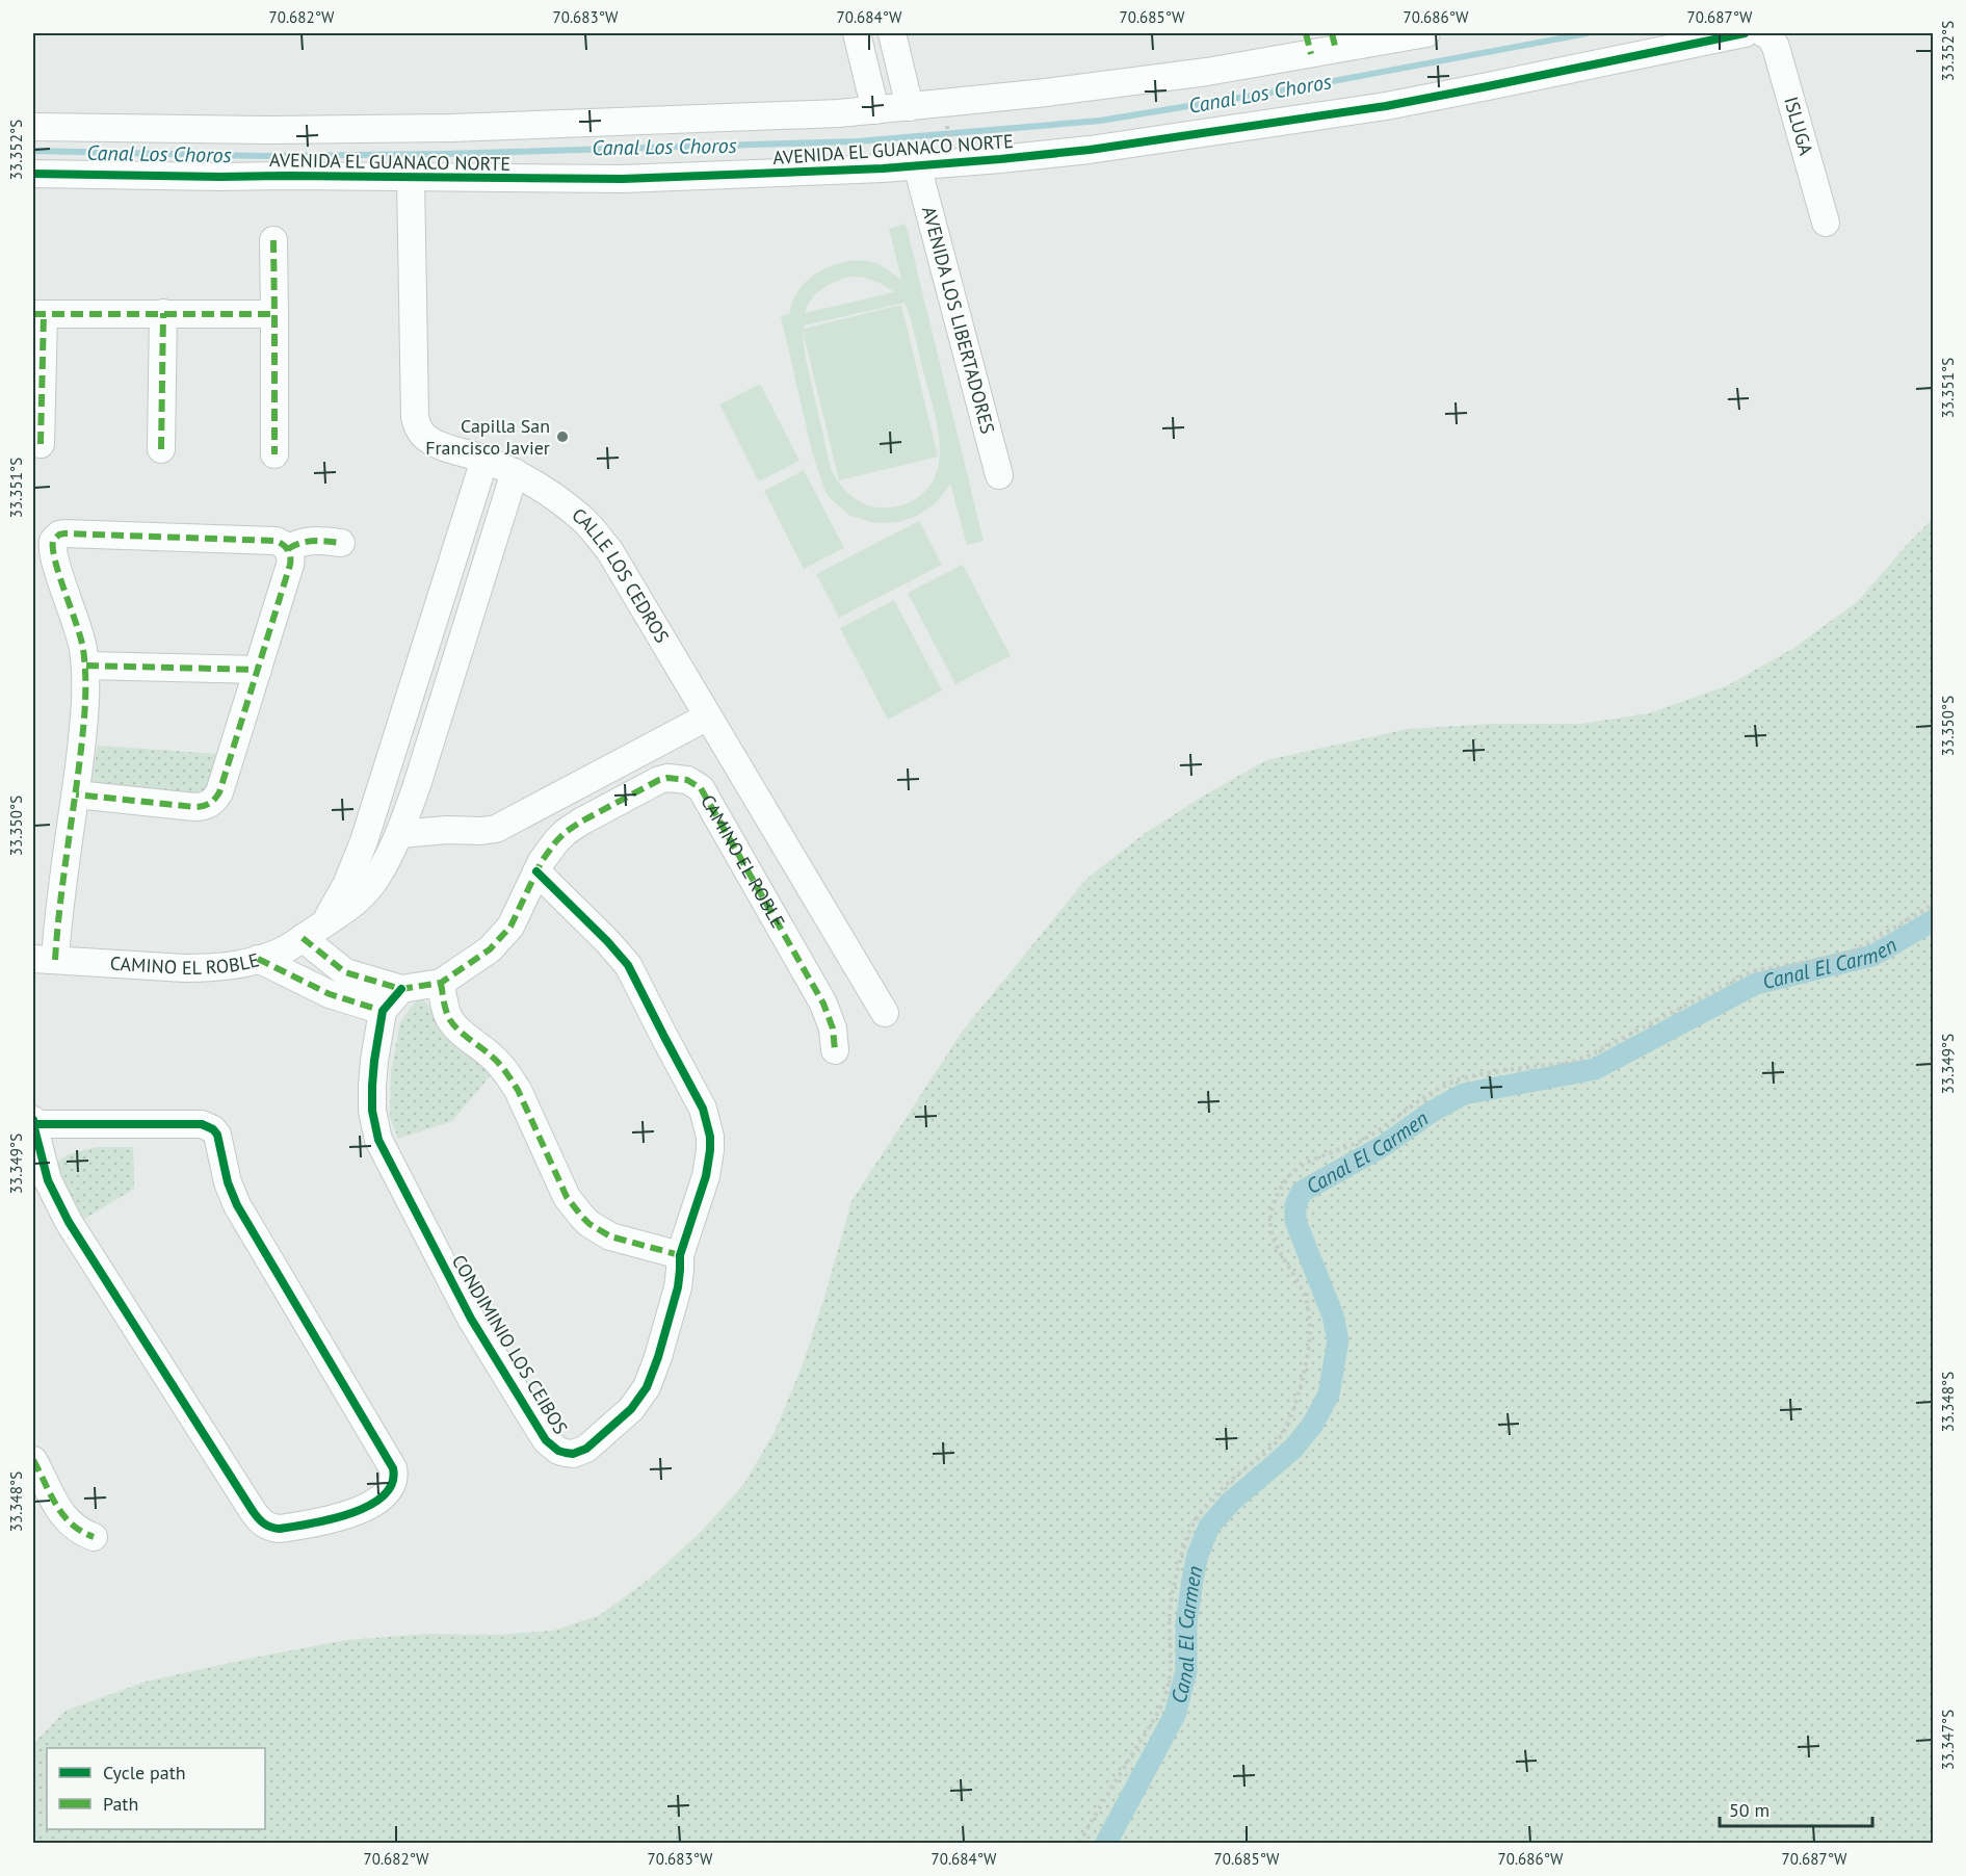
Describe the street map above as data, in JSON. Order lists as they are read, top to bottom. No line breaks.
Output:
{"streets":{"street":["ISLUGA","AVENIDA EL GUANACO NORTE","AVENIDA LOS LIBERTADORES","CALLE LOS CEDROS","CAMINO EL ROBLE","CONDIMINIO LOS CEIBOS"]},"crossings":[["AVENIDA EL GUANACO NORTE","AVENIDA LOS LIBERTADORES"],["AVENIDA EL GUANACO NORTE","CALLE LOS CEDROS"],["CALLE LOS CEDROS","CAMINO EL ROBLE"],["CAMINO EL ROBLE","CONDIMINIO LOS CEIBOS"]],"water":["Canal Los Choros","Canal El Carmen"],"places":["Capilla San Francisco Javier"],"legend":["Cycle path","Path"],"scale_bar":"50 m","coordinates":["70.682°W","70.683°W","70.684°W","70.685°W","70.686°W","70.687°W","33.352°S","33.351°S","33.350°S","33.349°S","33.348°S","33.347°S"]}
